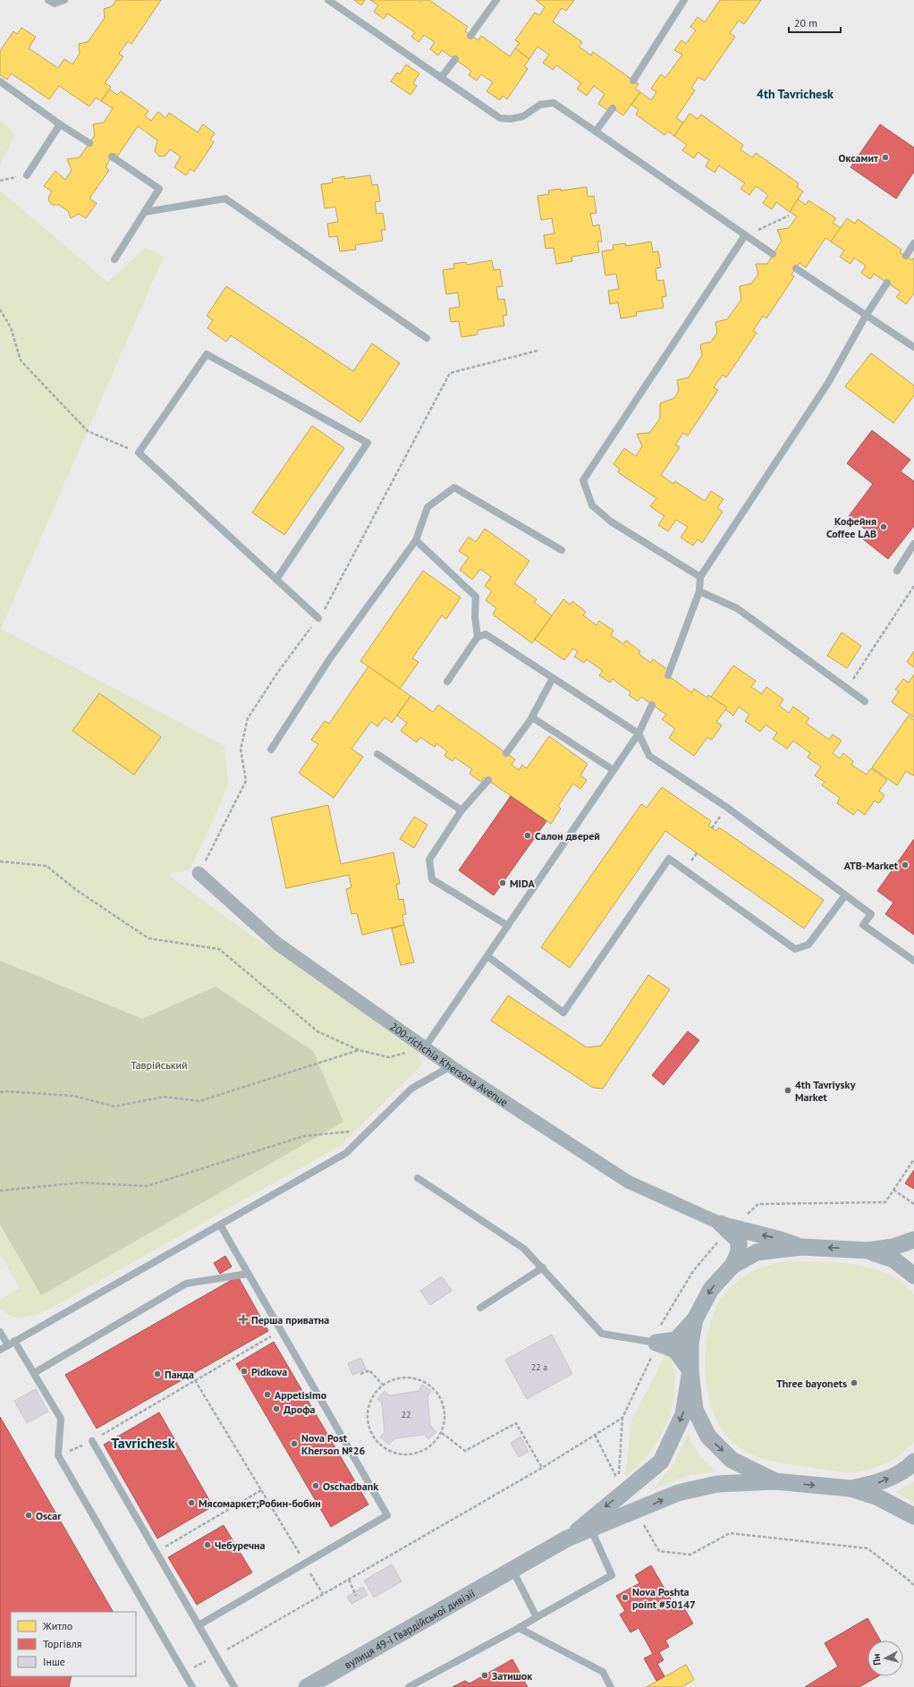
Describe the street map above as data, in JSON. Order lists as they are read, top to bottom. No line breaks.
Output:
{"streets":{"street":["200-richchia Khersona Avenue","вулиця 49-ї Гвардійської дивізії"]},"districts":["4th Tavrichesk","Tavrichesk"],"parks":["Таврійський"],"places":{"other":["Оксамит","Кофейня Coffee LAB","Салон дверей","ATB-Market","MIDA","4th Tavriysky Market","Pidkova","Панда","Three bayonets","Appetisimo","Дрофа","Nova Post Kherson №26","Oschadbank","Мясомаркет;Робин-бобин","Oscar","Чебуречна","Nova Poshta point #50147","Затишок"],"health":["Перша приватна"]},"house_numbers":["22 а","22"],"legend":["Житло","Торгівля","Інше"],"scale_bar":"20 m","north":"left"}
